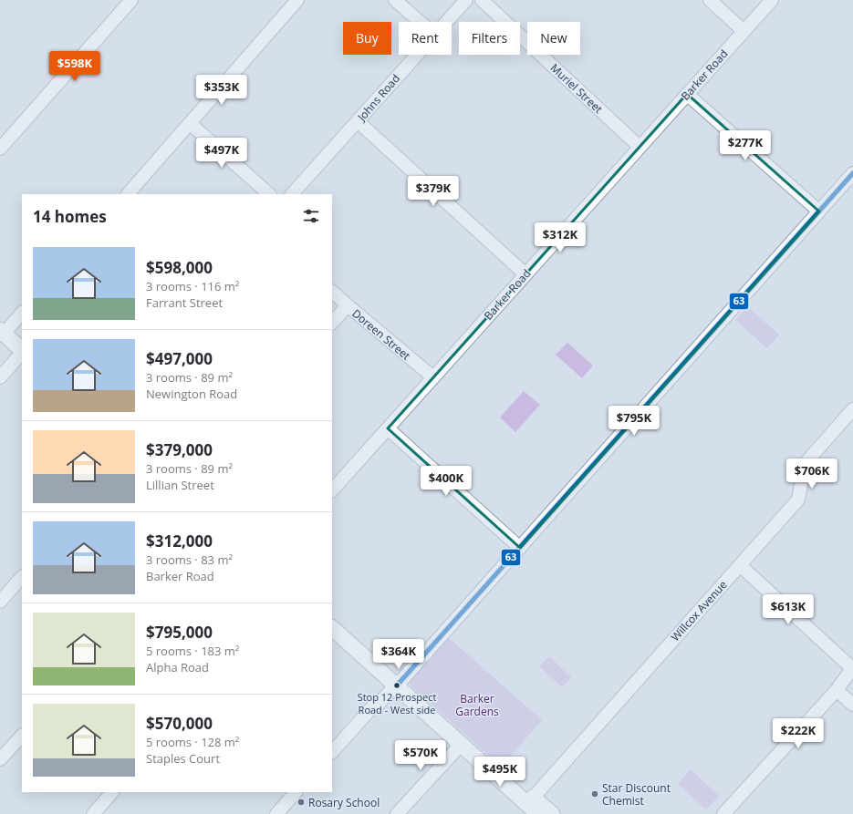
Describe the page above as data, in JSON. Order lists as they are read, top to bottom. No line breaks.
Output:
{"streets":{"street":["Barker Road","Muriel Street","Johns Road","Doreen Street","Willcox Avenue"]},"crossings":[["Barker Road","Muriel Street"],["Barker Road","Doreen Street"]],"parks":["Barker Gardens"],"places":["Stop 12 Prospect Road - West side","Star Discount Chemist","Rosary School"],"lines":["transit line 63"],"page":{"chip":["Buy","Rent","Filters","New"],"price":["$598K","$353K","$277K","$497K","$379K","$312K","$795K","$706K","$400K","$613K","$364K","$222K","$570K","$495K"],"heading":"14 homes","list":[{"name":"$598,000","note":"3 rooms · 116 m² · Farrant Street"},{"name":"$497,000","note":"3 rooms · 89 m² · Newington Road"},{"name":"$379,000","note":"3 rooms · 89 m² · Lillian Street"},{"name":"$312,000","note":"3 rooms · 83 m² · Barker Road"},{"name":"$795,000","note":"5 rooms · 183 m² · Alpha Road"},{"name":"$570,000","note":"5 rooms · 128 m² · Staples Court"}]}}
